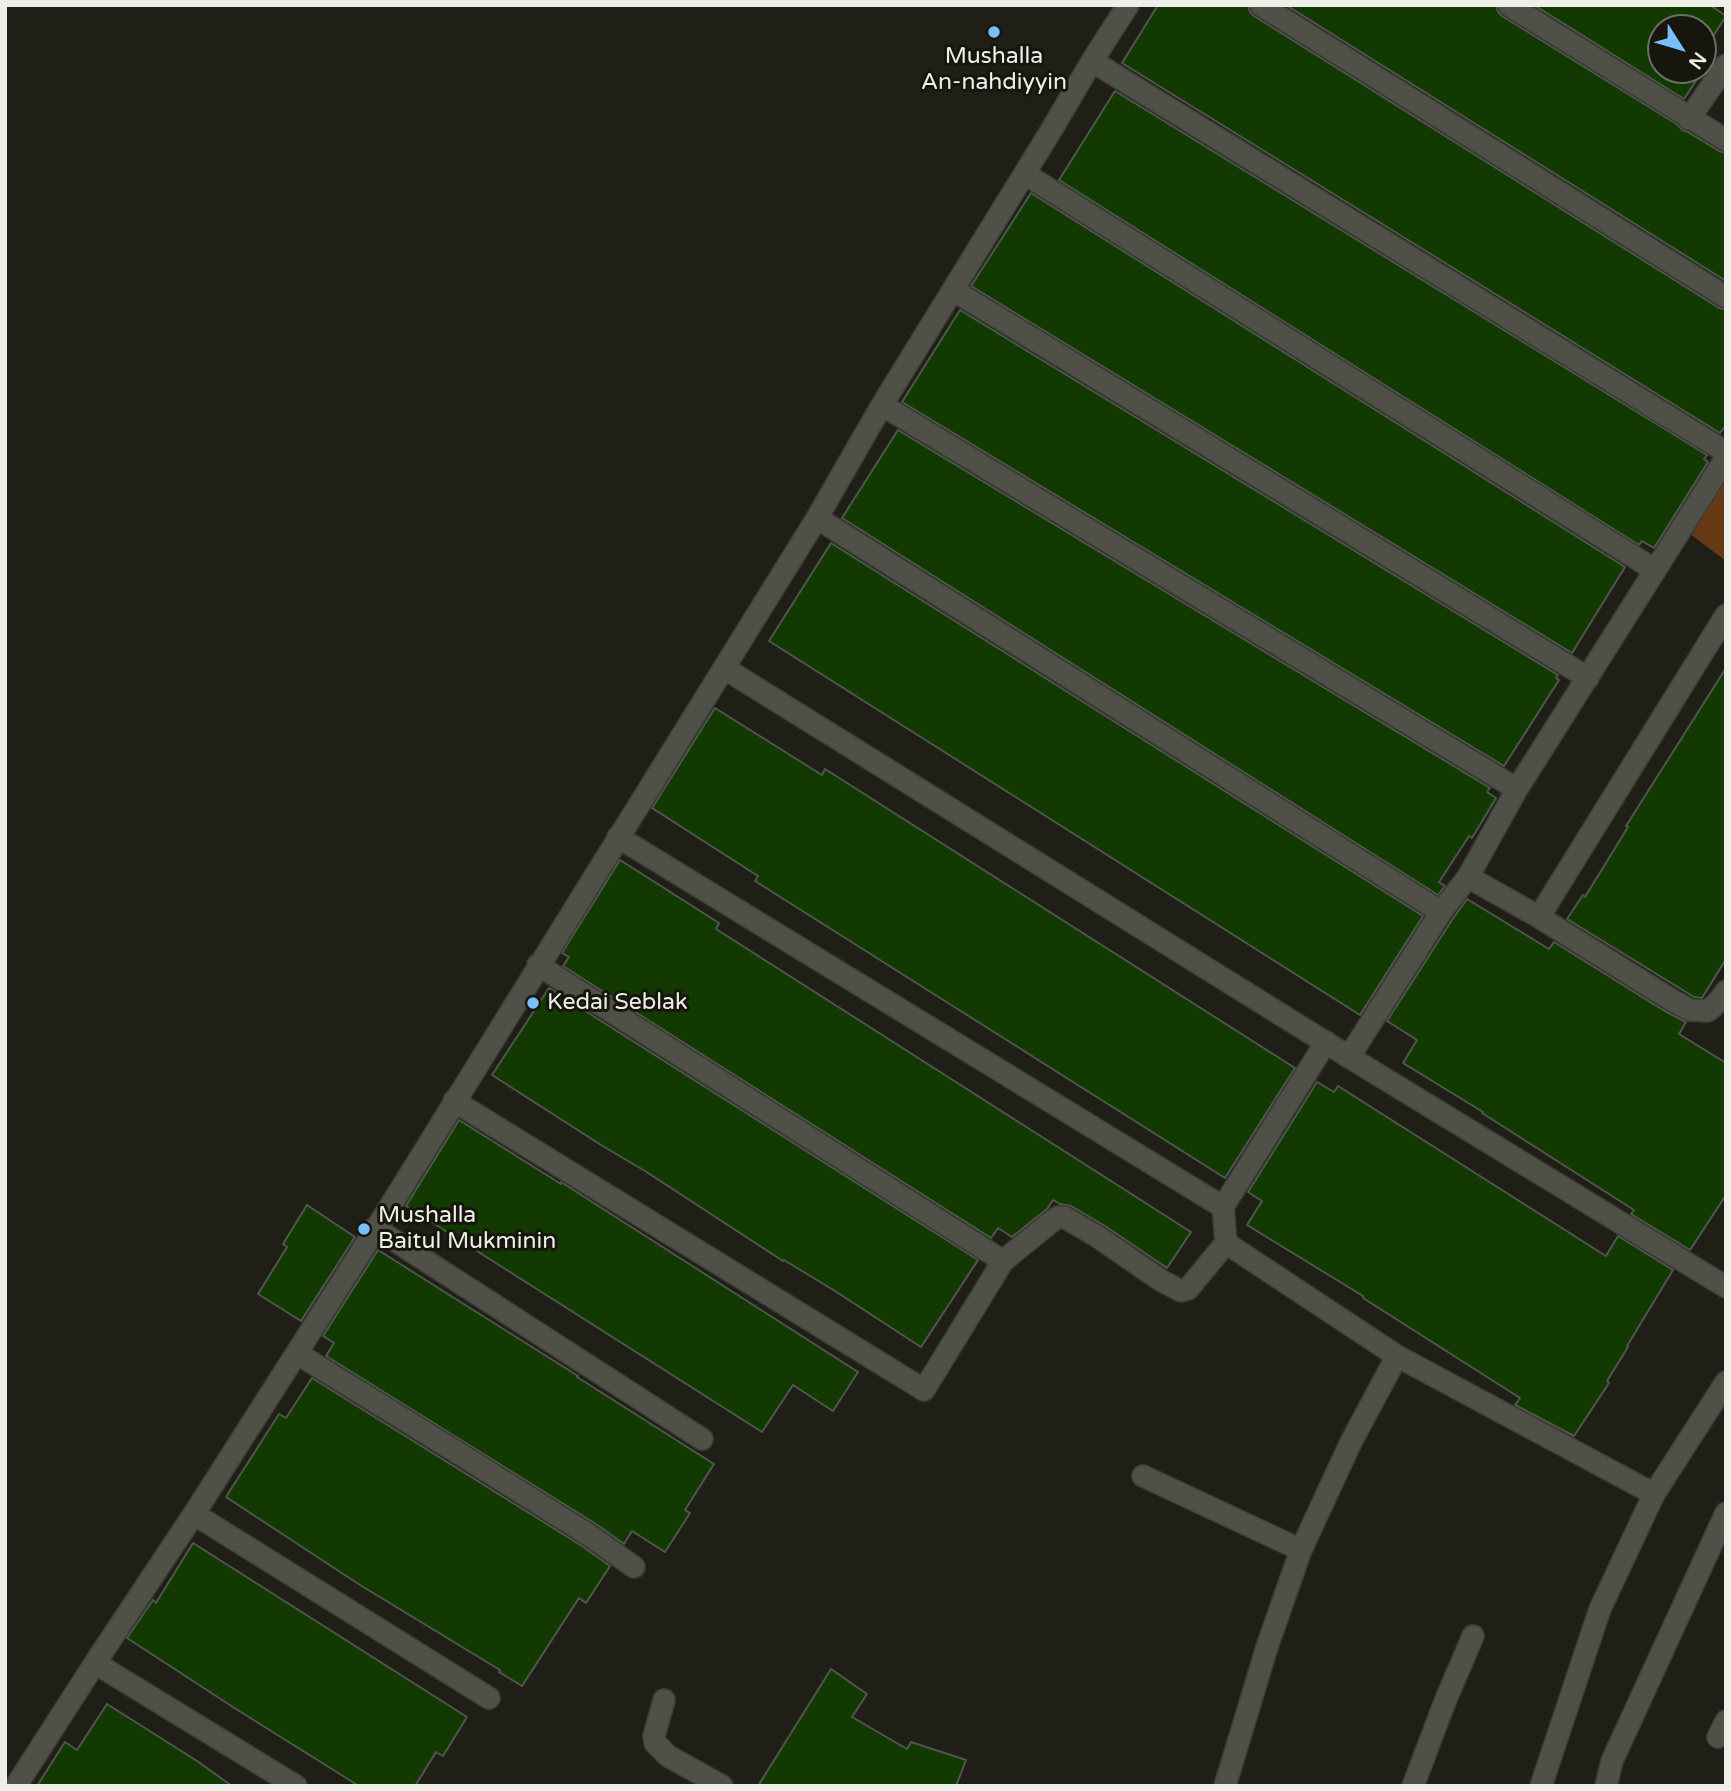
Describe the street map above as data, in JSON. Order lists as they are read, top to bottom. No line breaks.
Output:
{"places":["Mushalla An-nahdiyyin","Kedai Seblak","Mushalla Baitul Mukminin"],"north":"bottom right"}
